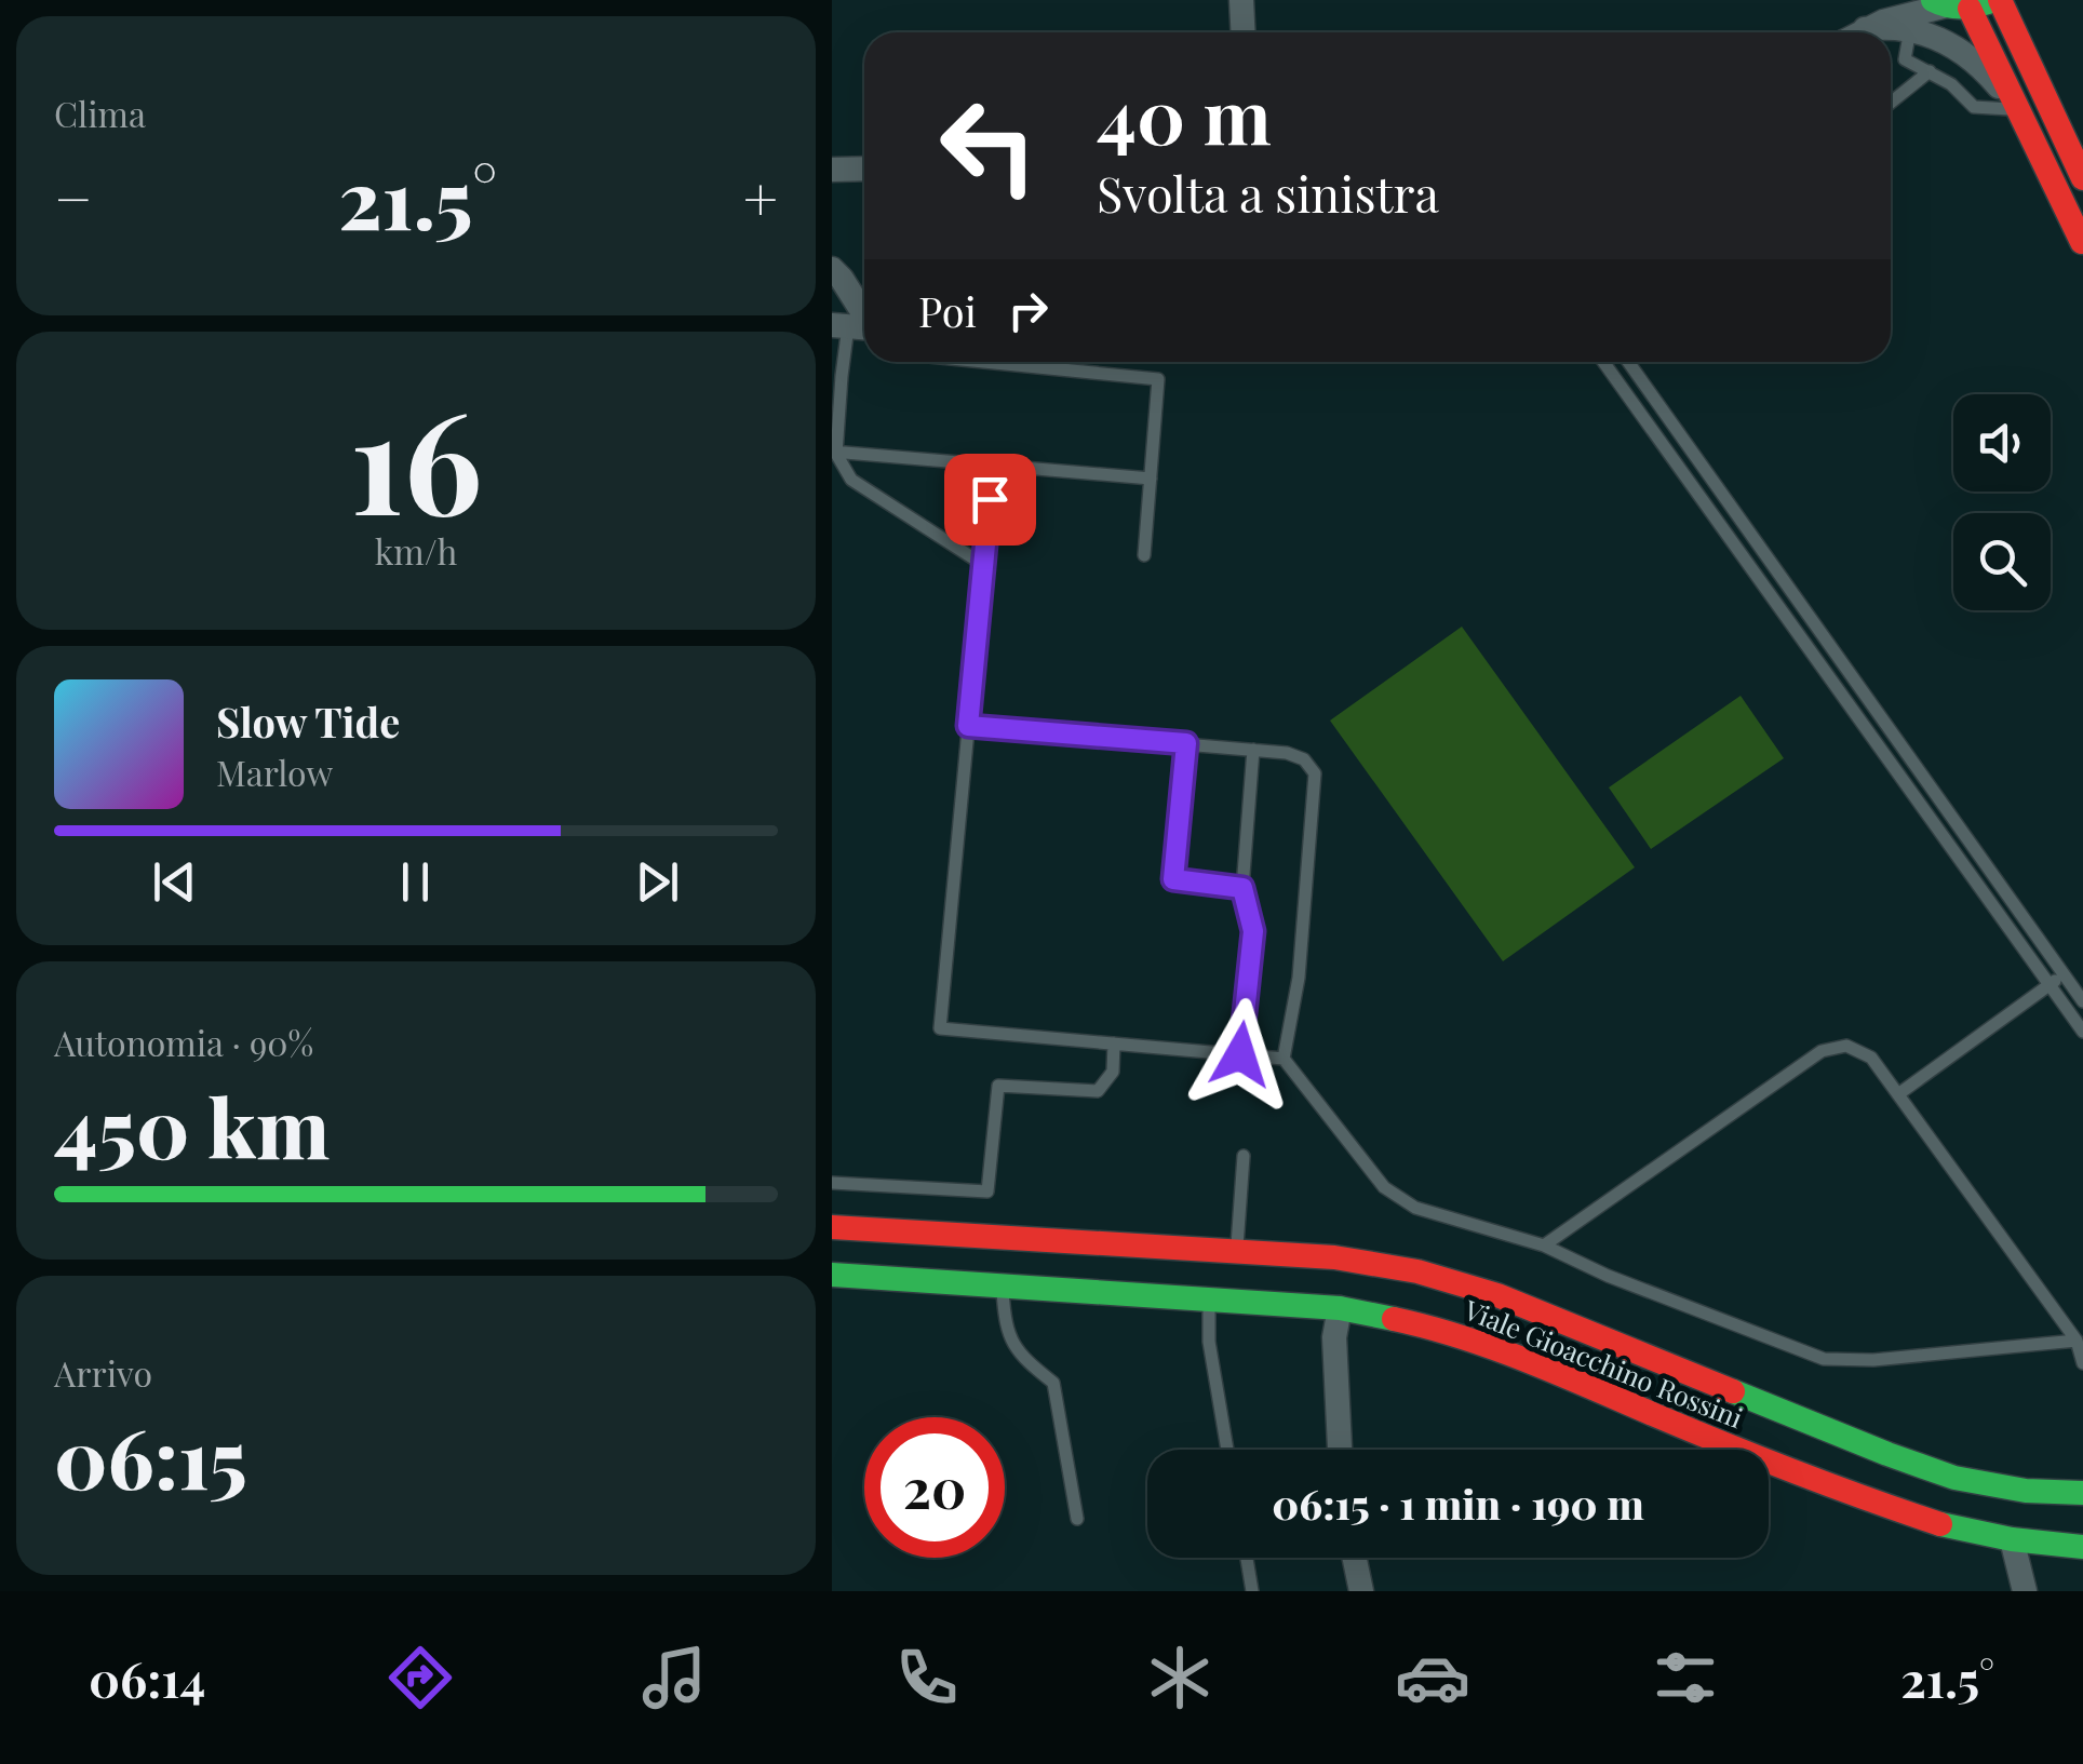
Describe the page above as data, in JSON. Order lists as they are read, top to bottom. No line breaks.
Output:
{"streets":{"main road":["Viale Gioacchino Rossini"]},"page":{"tile":["Clima",["16","km/h"],["Autonomia · 90%","450 km"],["Arrivo","06:15"]],"turn":["40 m","Svolta a sinistra"],"heat":["−","21.5°","+"],"then":"Poi","song":["Slow Tide","Marlow"],"limit":"20","trip":"06:15 · 1 min · 190 m","tabs":["06:14","21.5°"]}}
